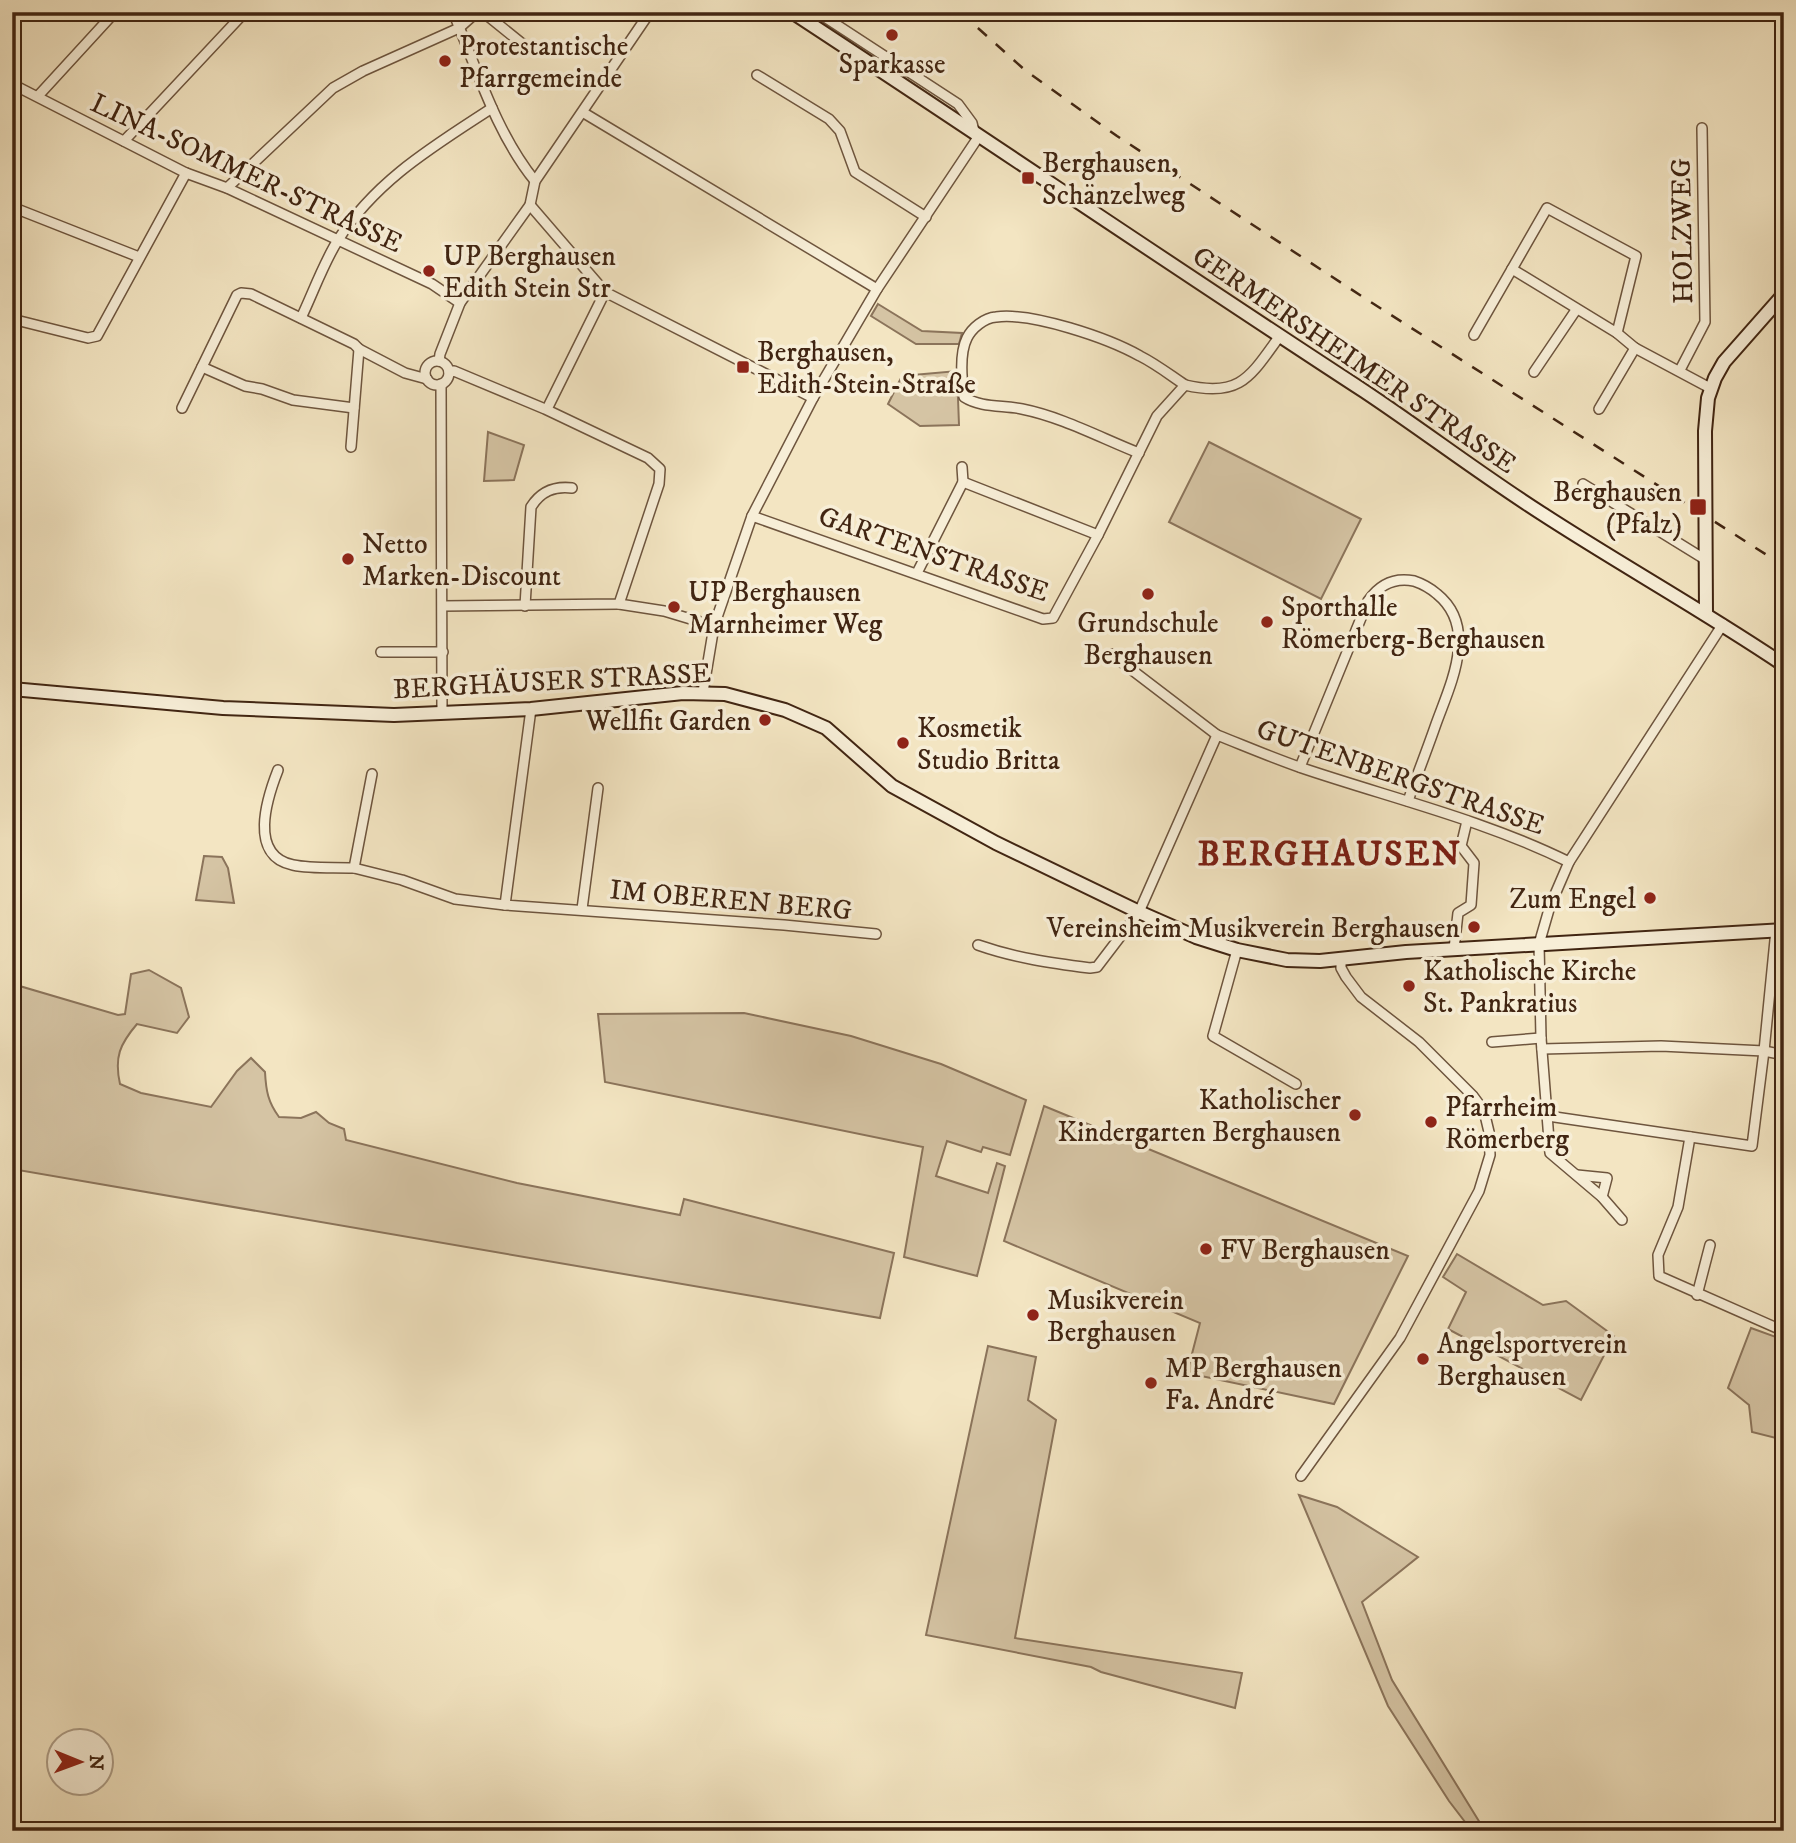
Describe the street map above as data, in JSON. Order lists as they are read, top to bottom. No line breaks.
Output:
{"streets":{"street":["LINA-SOMMER-STRASSE","HOLZWEG","GERMERSHEIMER STRASSE","GARTENSTRASSE","BERGHÄUSER STRASSE","GUTENBERGSTRASSE","IM OBEREN BERG"]},"crossings":[["BERGHÄUSER STRASSE","GUTENBERGSTRASSE"]],"districts":["BERGHAUSEN"],"places":{"other":["Sparkasse","Protestantische Pfarrgemeinde","UP Berghausen Edith Stein Str","Netto Marken-Discount","Grundschule Berghausen","UP Berghausen Marnheimer Weg","Sporthalle Römerberg-Berghausen","Wellfit Garden","Kosmetik Studio Britta","Zum Engel","Vereinsheim Musikverein Berghausen","Katholische Kirche St. Pankratius","Katholischer Kindergarten Berghausen","Pfarrheim Römerberg","FV Berghausen","Musikverein Berghausen","Angelsportverein Berghausen","MP Berghausen Fa. André"],"transit":["Berghausen, Schänzelweg","Berghausen, Edith-Stein-Straße","Berghausen (Pfalz)"]},"north":"right"}
